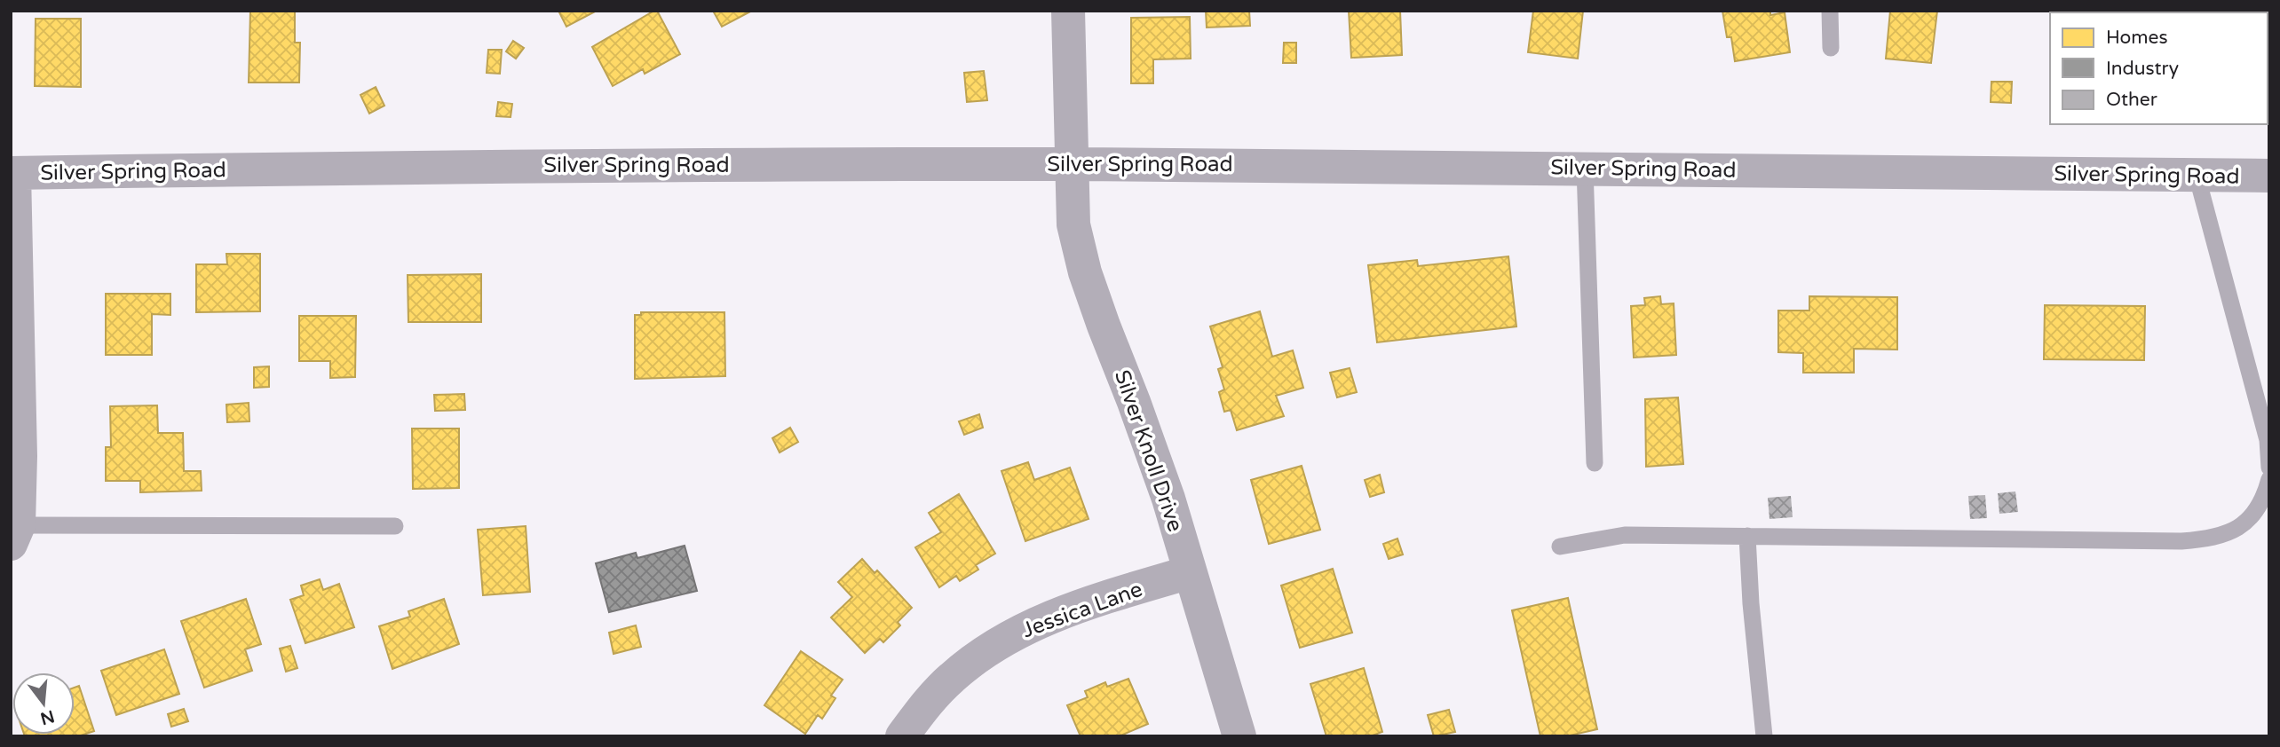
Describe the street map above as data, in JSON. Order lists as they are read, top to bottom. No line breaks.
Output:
{"streets":{"street":["Silver Spring Road","Silver Knoll Drive","Jessica Lane"]},"crossings":[["Silver Spring Road","Silver Knoll Drive"],["Silver Knoll Drive","Jessica Lane"]],"legend":["Homes","Industry","Other"],"north":"bottom"}
